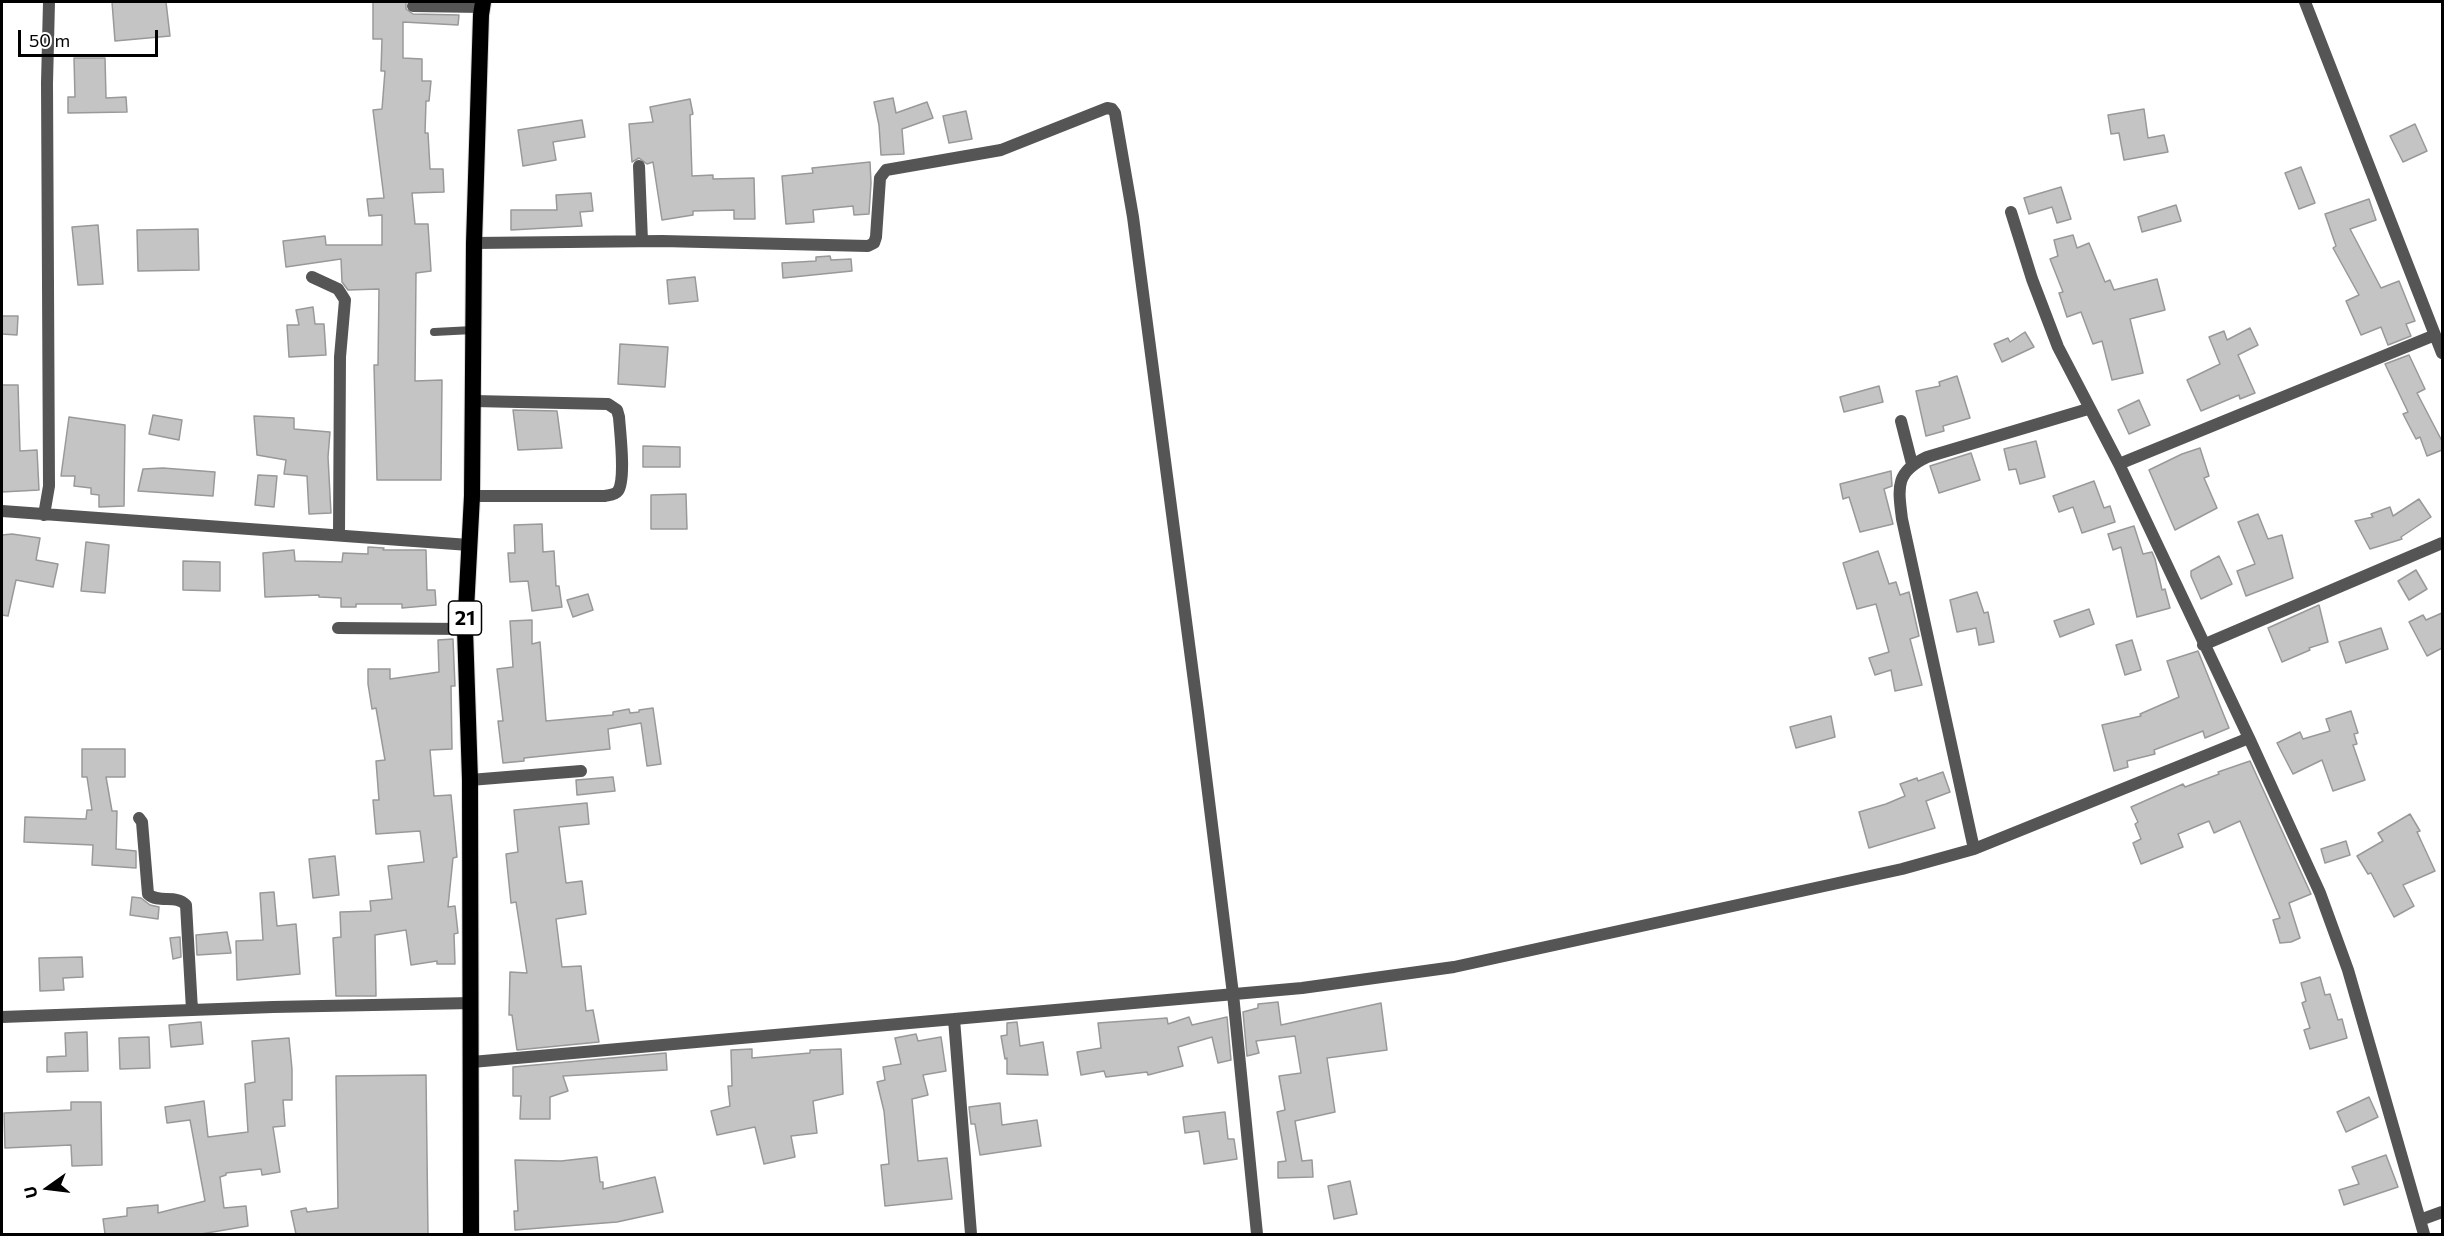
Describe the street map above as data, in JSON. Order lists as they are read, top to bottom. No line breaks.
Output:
{"streets":{"highway":["21"]},"scale_bar":"50 m","north":"left"}
